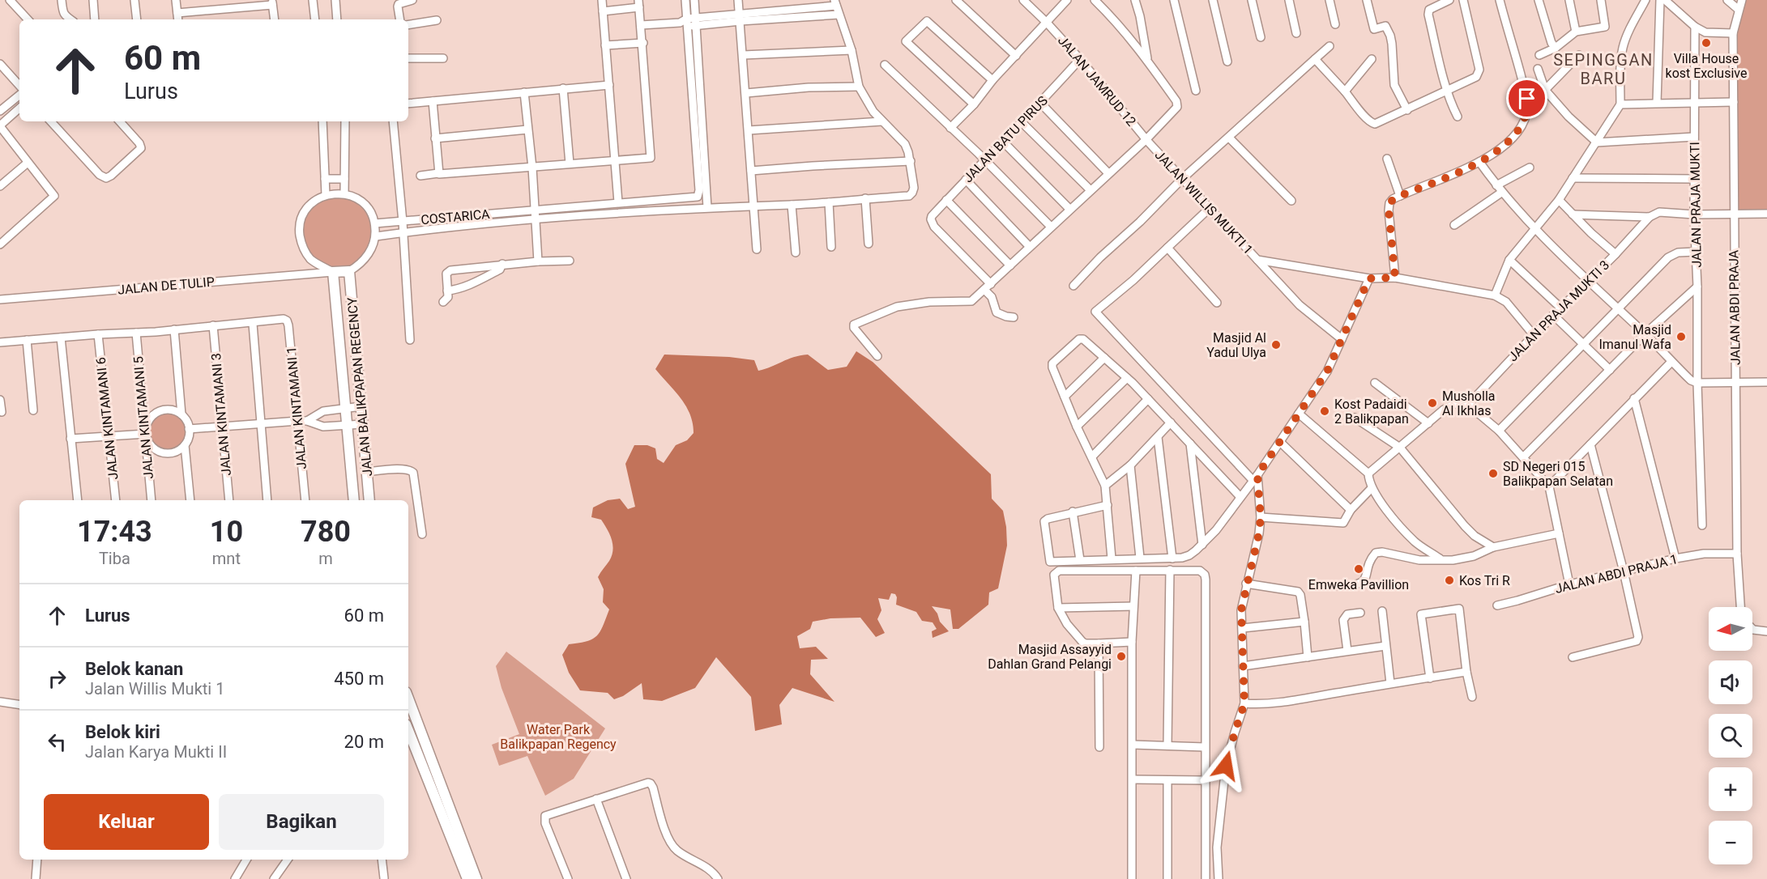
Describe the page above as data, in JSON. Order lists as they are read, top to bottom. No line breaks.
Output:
{"streets":{"street":["JALAN JAMRUD 12","JALAN BATU PIRUS","JALAN WILLIS MUKTI 1","JALAN PRAJA MUKTI","COSTARICA","JALAN DE TULIP","JALAN ABDI PRAJA","JALAN PRAJA MUKTI 3","JALAN BALIKPAPAN REGENCY","JALAN KINTAMANI 1","JALAN KINTAMANI 3","JALAN KINTAMANI 5","JALAN KINTAMANI 6","JALAN ABDI PRAJA 1"]},"crossings":[["JALAN JAMRUD 12","JALAN BATU PIRUS"],["JALAN JAMRUD 12","JALAN WILLIS MUKTI 1"],["COSTARICA","JALAN DE TULIP"],["COSTARICA","JALAN BALIKPAPAN REGENCY"],["JALAN DE TULIP","JALAN BALIKPAPAN REGENCY"],["JALAN ABDI PRAJA","JALAN ABDI PRAJA 1"]],"districts":["SEPINGGAN BARU"],"parks":["Water Park Balikpapan Regency"],"places":["Villa House kost Exclusive","Masjid Imanul Wafa","Masjid Al Yadul Ulya","Musholla Al Ikhlas","Kost Padaidi 2 Balikpapan","SD Negeri 015 Balikpapan Selatan","Emweka Pavillion","Kos Tri R","Masjid Assayyid Dahlan Grand Pelangi"],"north":"left","page":{"turn":["60 m","Lurus"],"eta":["17:43","Tiba","10","mnt","780","m"],"list":[{"name":"Lurus","value":"60 m"},{"name":"Belok kanan","note":"Jalan Willis Mukti 1","value":"450 m"},{"name":"Belok kiri","note":"Jalan Karya Mukti II","value":"20 m"}],"map_buttons":["+","−"],"buttons":["Keluar","Bagikan"]}}
